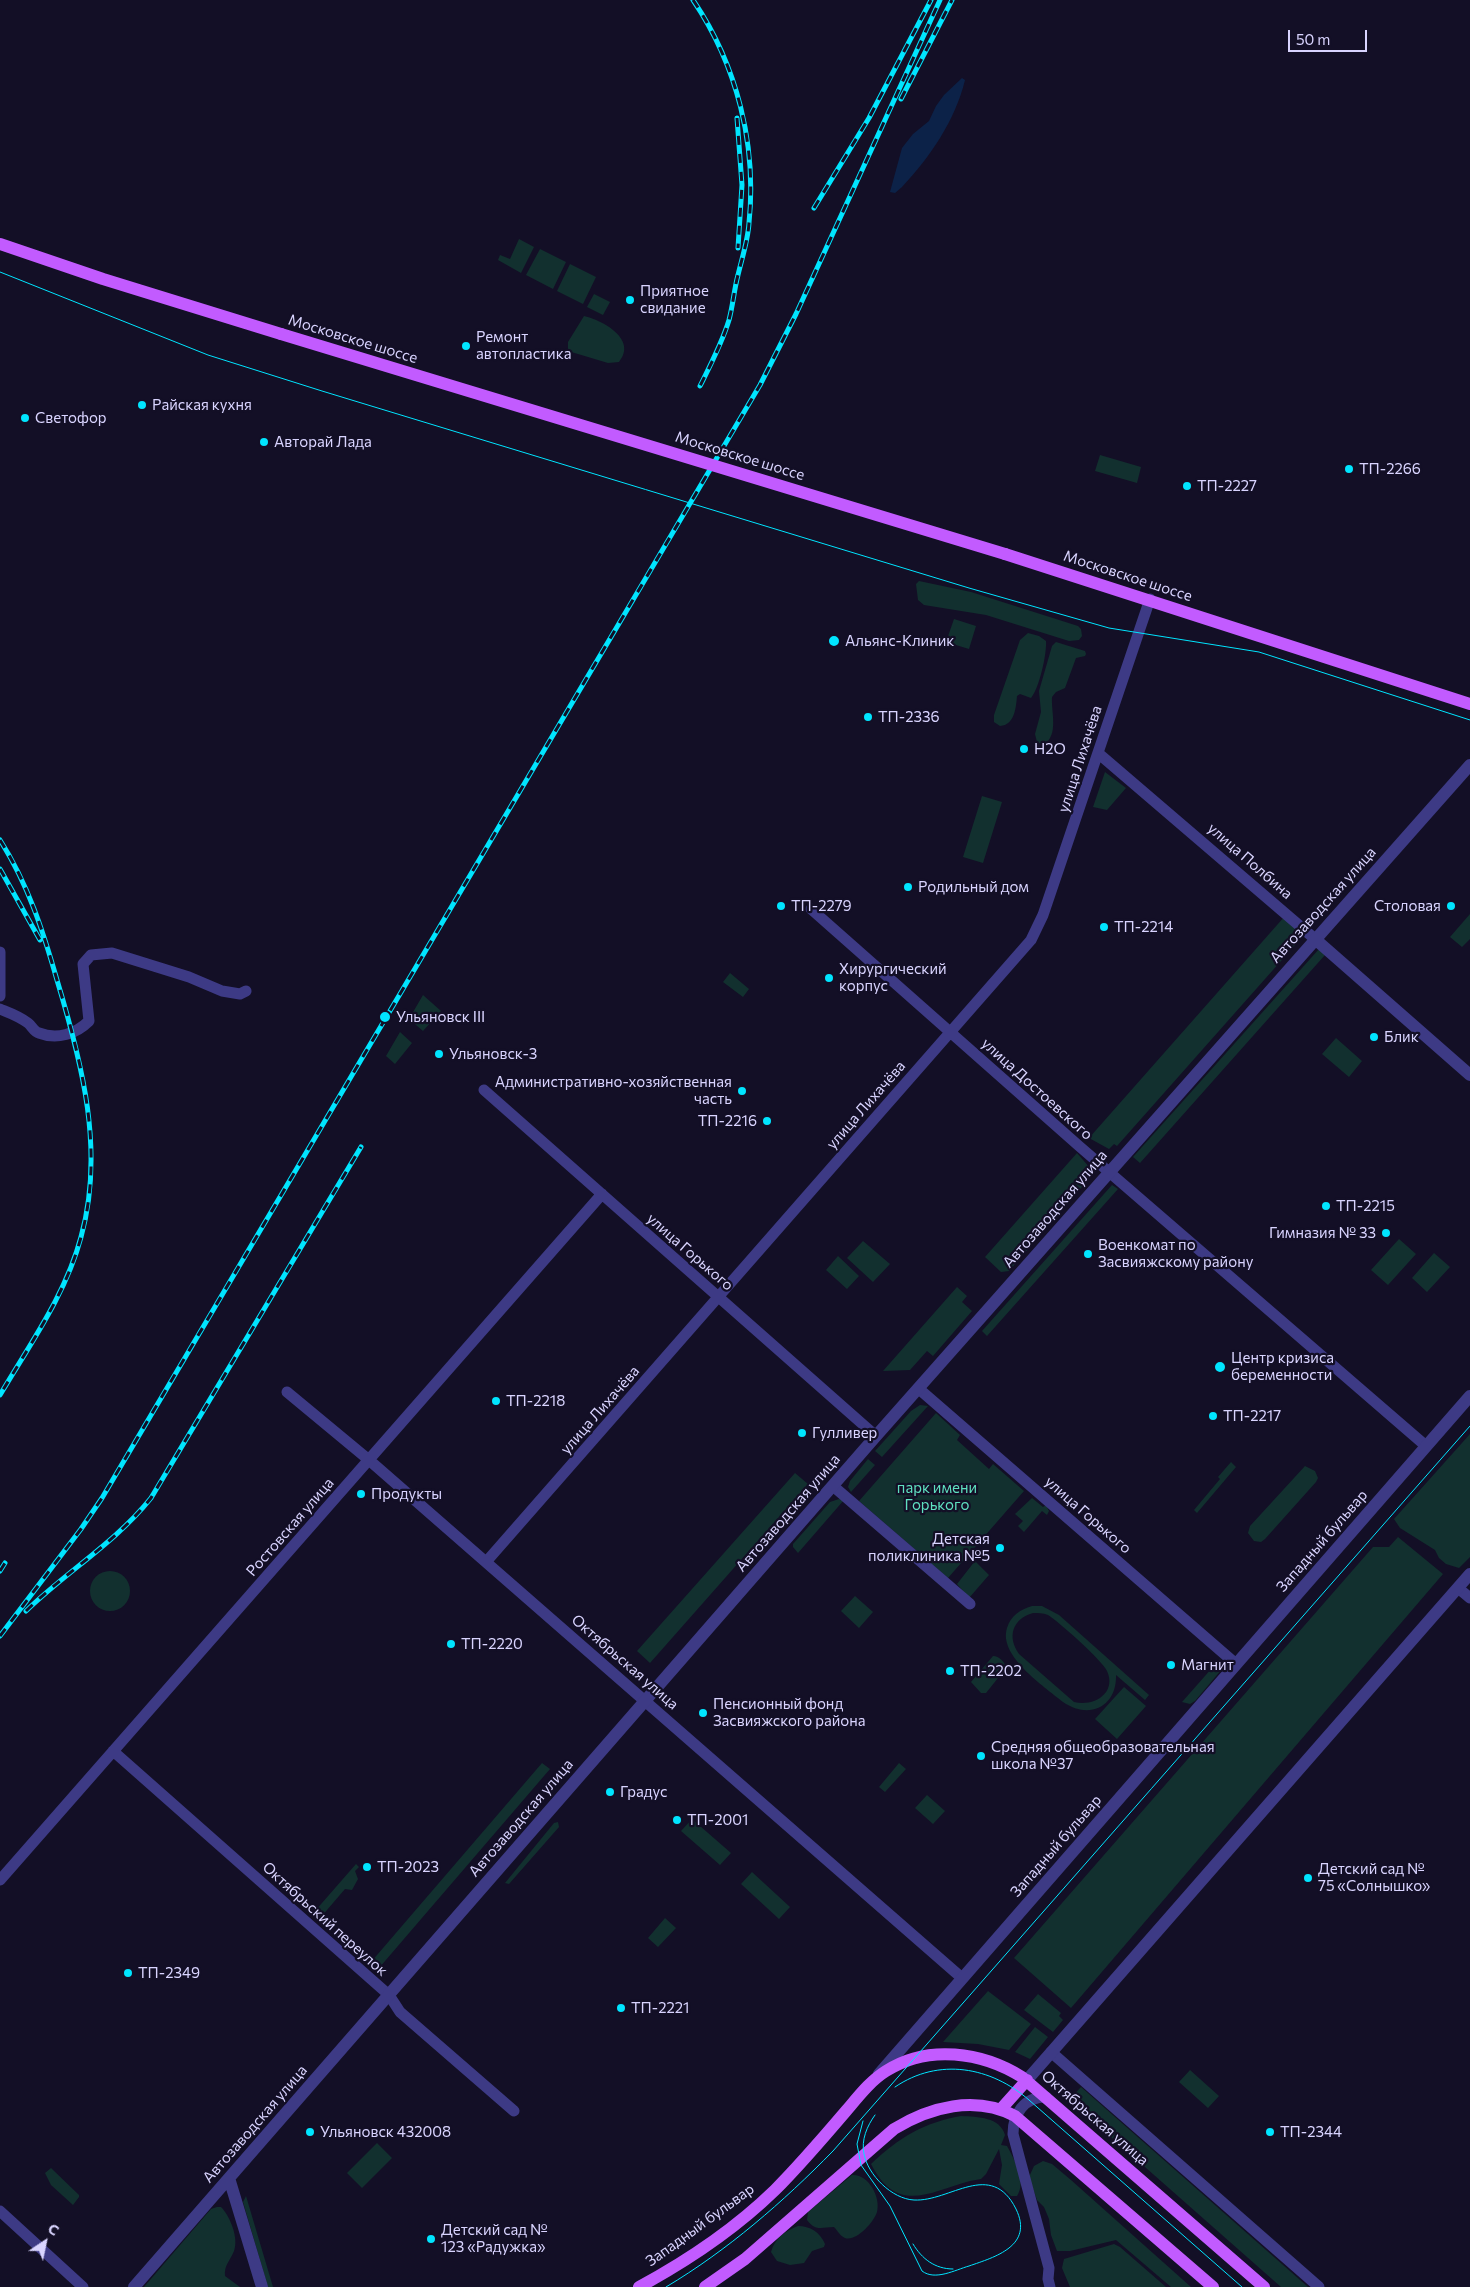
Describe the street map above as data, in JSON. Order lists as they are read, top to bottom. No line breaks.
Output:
{"streets":{"main road":["Московское шоссе","Западный бульвар","Октябрьская улица"],"street":["улица Лихачёва","улица Полбина","Автозаводская улица","улица Достоевского","улица Горького","Ростовская улица","Октябрьский переулок"]},"crossings":[["Московское шоссе","улица Лихачёва"],["улица Лихачёва","улица Полбина"],["улица Лихачёва","улица Достоевского"],["улица Лихачёва","улица Горького"],["улица Лихачёва","Октябрьская улица"],["улица Полбина","Автозаводская улица"],["Автозаводская улица","улица Достоевского"],["Автозаводская улица","улица Горького"],["Автозаводская улица","Октябрьская улица"],["Автозаводская улица","Октябрьский переулок"],["улица Достоевского","Западный бульвар"],["улица Горького","Ростовская улица"],["улица Горького","Западный бульвар"],["Ростовская улица","Октябрьская улица"],["Ростовская улица","Октябрьский переулок"],["Западный бульвар","Октябрьская улица"]],"parks":["парк имени Горького"],"places":["Приятное свидание","Ремонт автопластика","Райская кухня","Светофор","Авторай Лада","ТП-2266","ТП-2227","Альянс-Клиник","ТП-2336","H2O","Родильный дом","ТП-2279","Столовая","ТП-2214","Хирургический корпус","Ульяновск III","Блик","Ульяновск-3","Административно-хозяйственная часть","ТП-2216","ТП-2215","Гимназия № 33","Военкомат по Засвияжскому району","Центр кризиса беременности","ТП-2218","ТП-2217","Гулливер","Продукты","Детская поликлиника №5","ТП-2220","Магнит","ТП-2202","Пенсионный фонд Засвияжского района","Средняя общеобразовательная школа №37","Градус","ТП-2001","ТП-2023","Детский сад № 75 «Солнышко»","ТП-2349","ТП-2221","Ульяновск 432008","ТП-2344","Детский сад № 123 «Радужка»"],"scale_bar":"50 m","north":"top right"}
